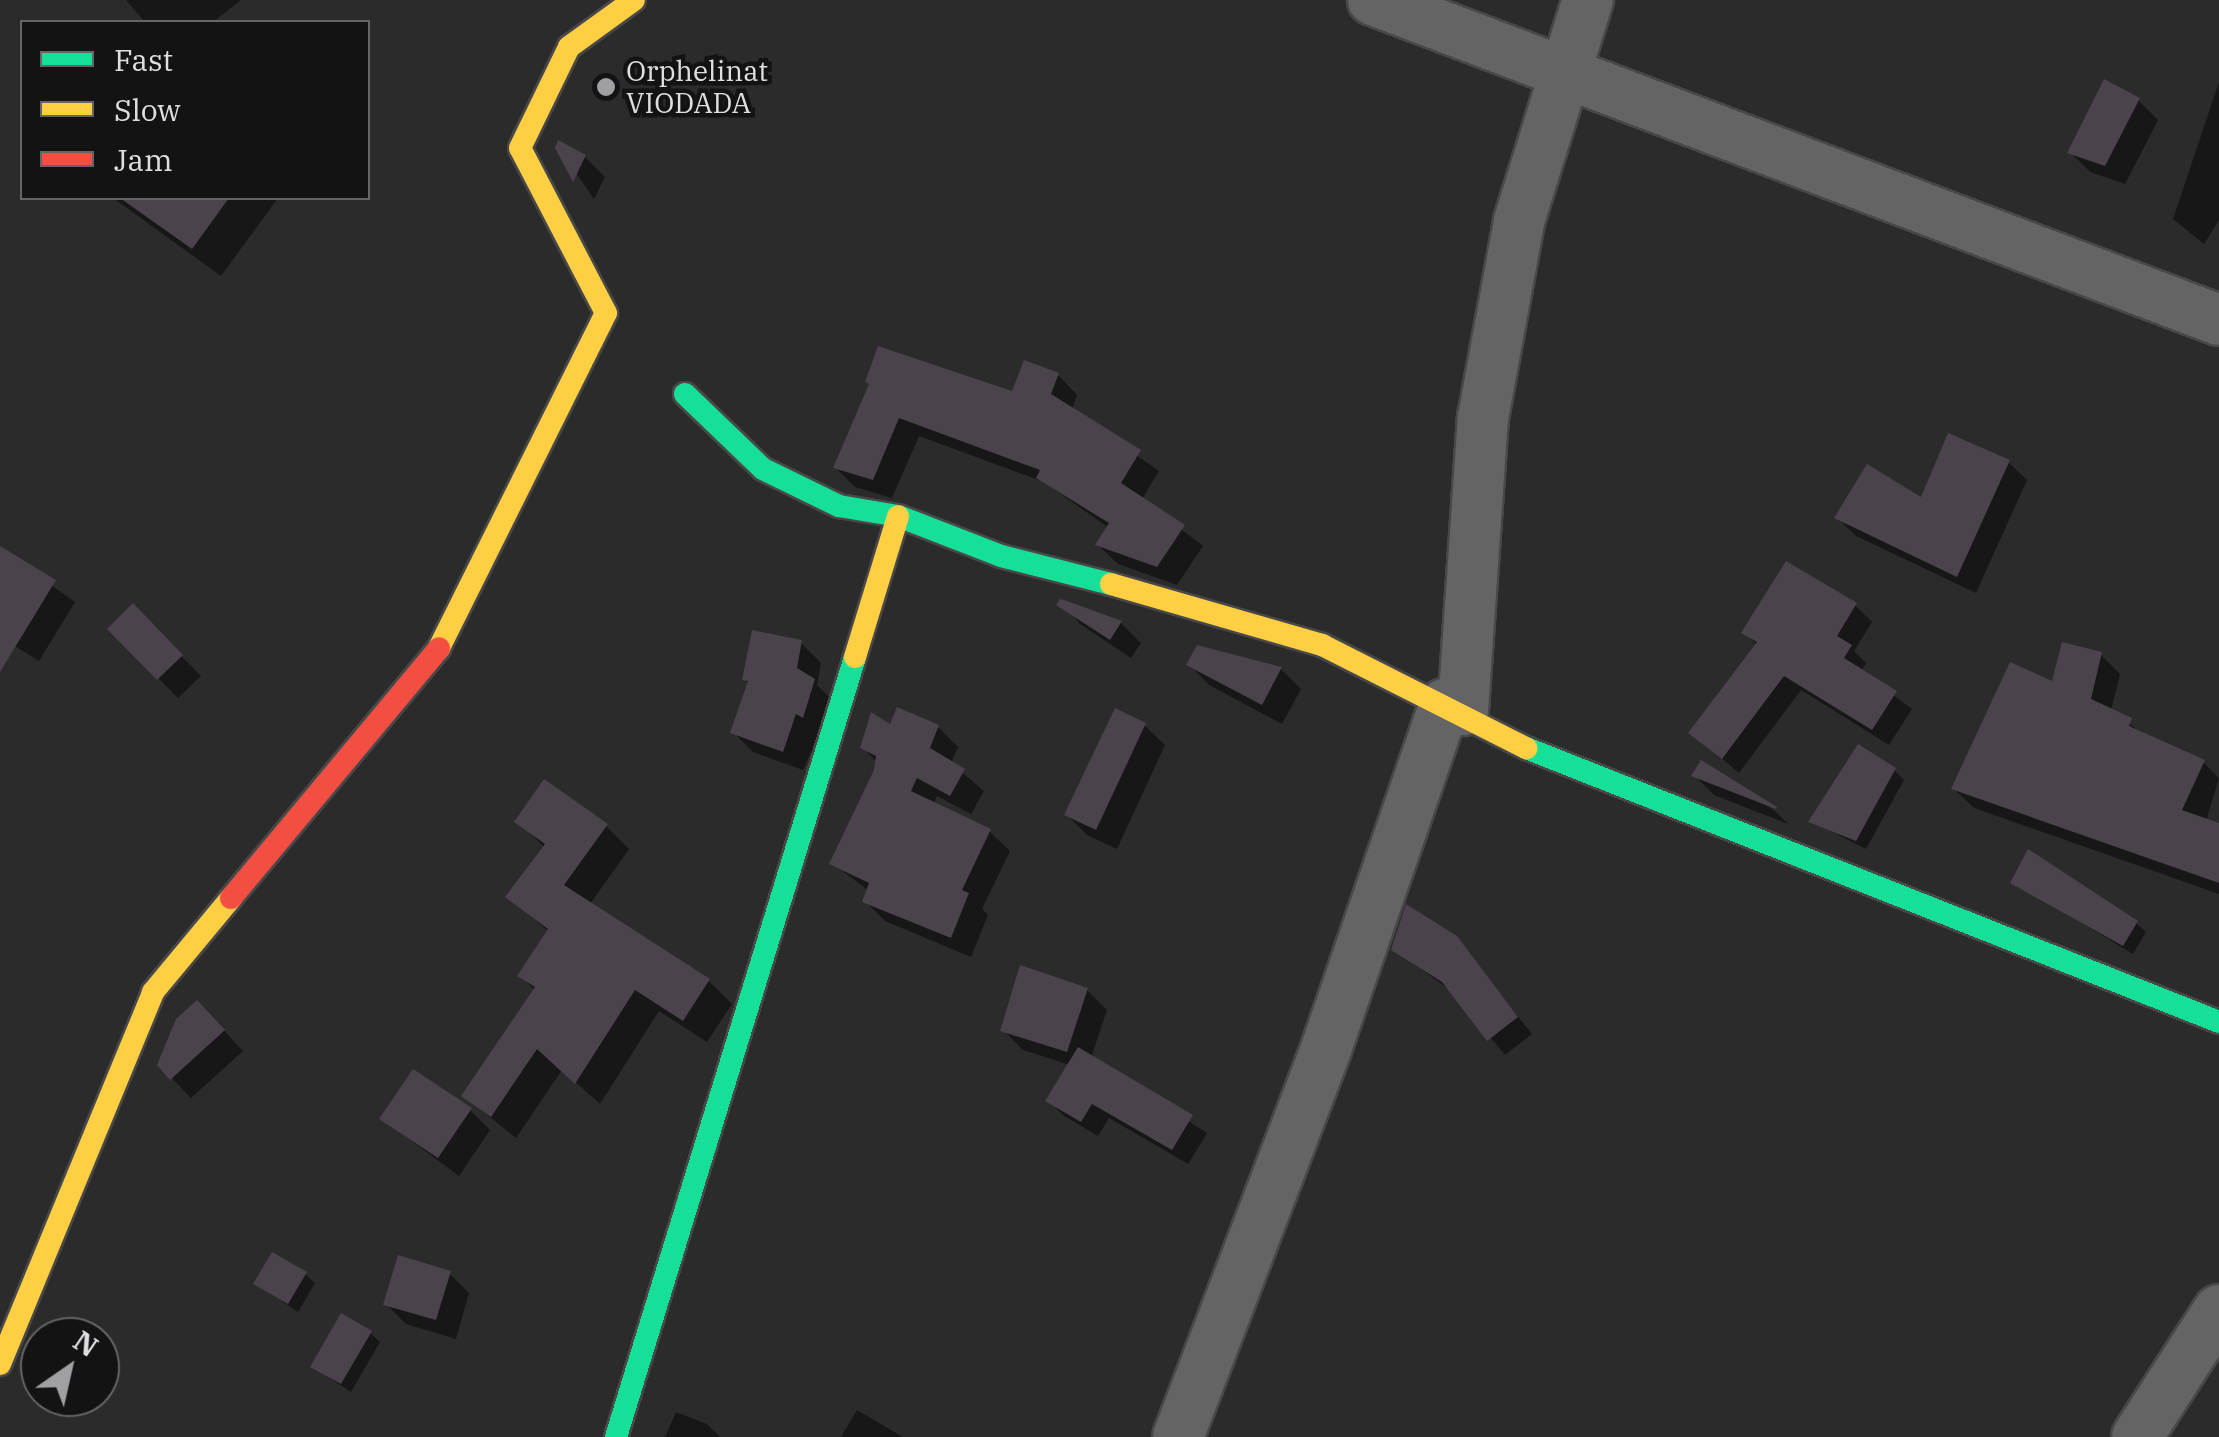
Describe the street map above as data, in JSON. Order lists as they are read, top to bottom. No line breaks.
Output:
{"places":["Orphelinat VIODADA"],"legend":["Fast","Slow","Jam"],"north":"top right"}
